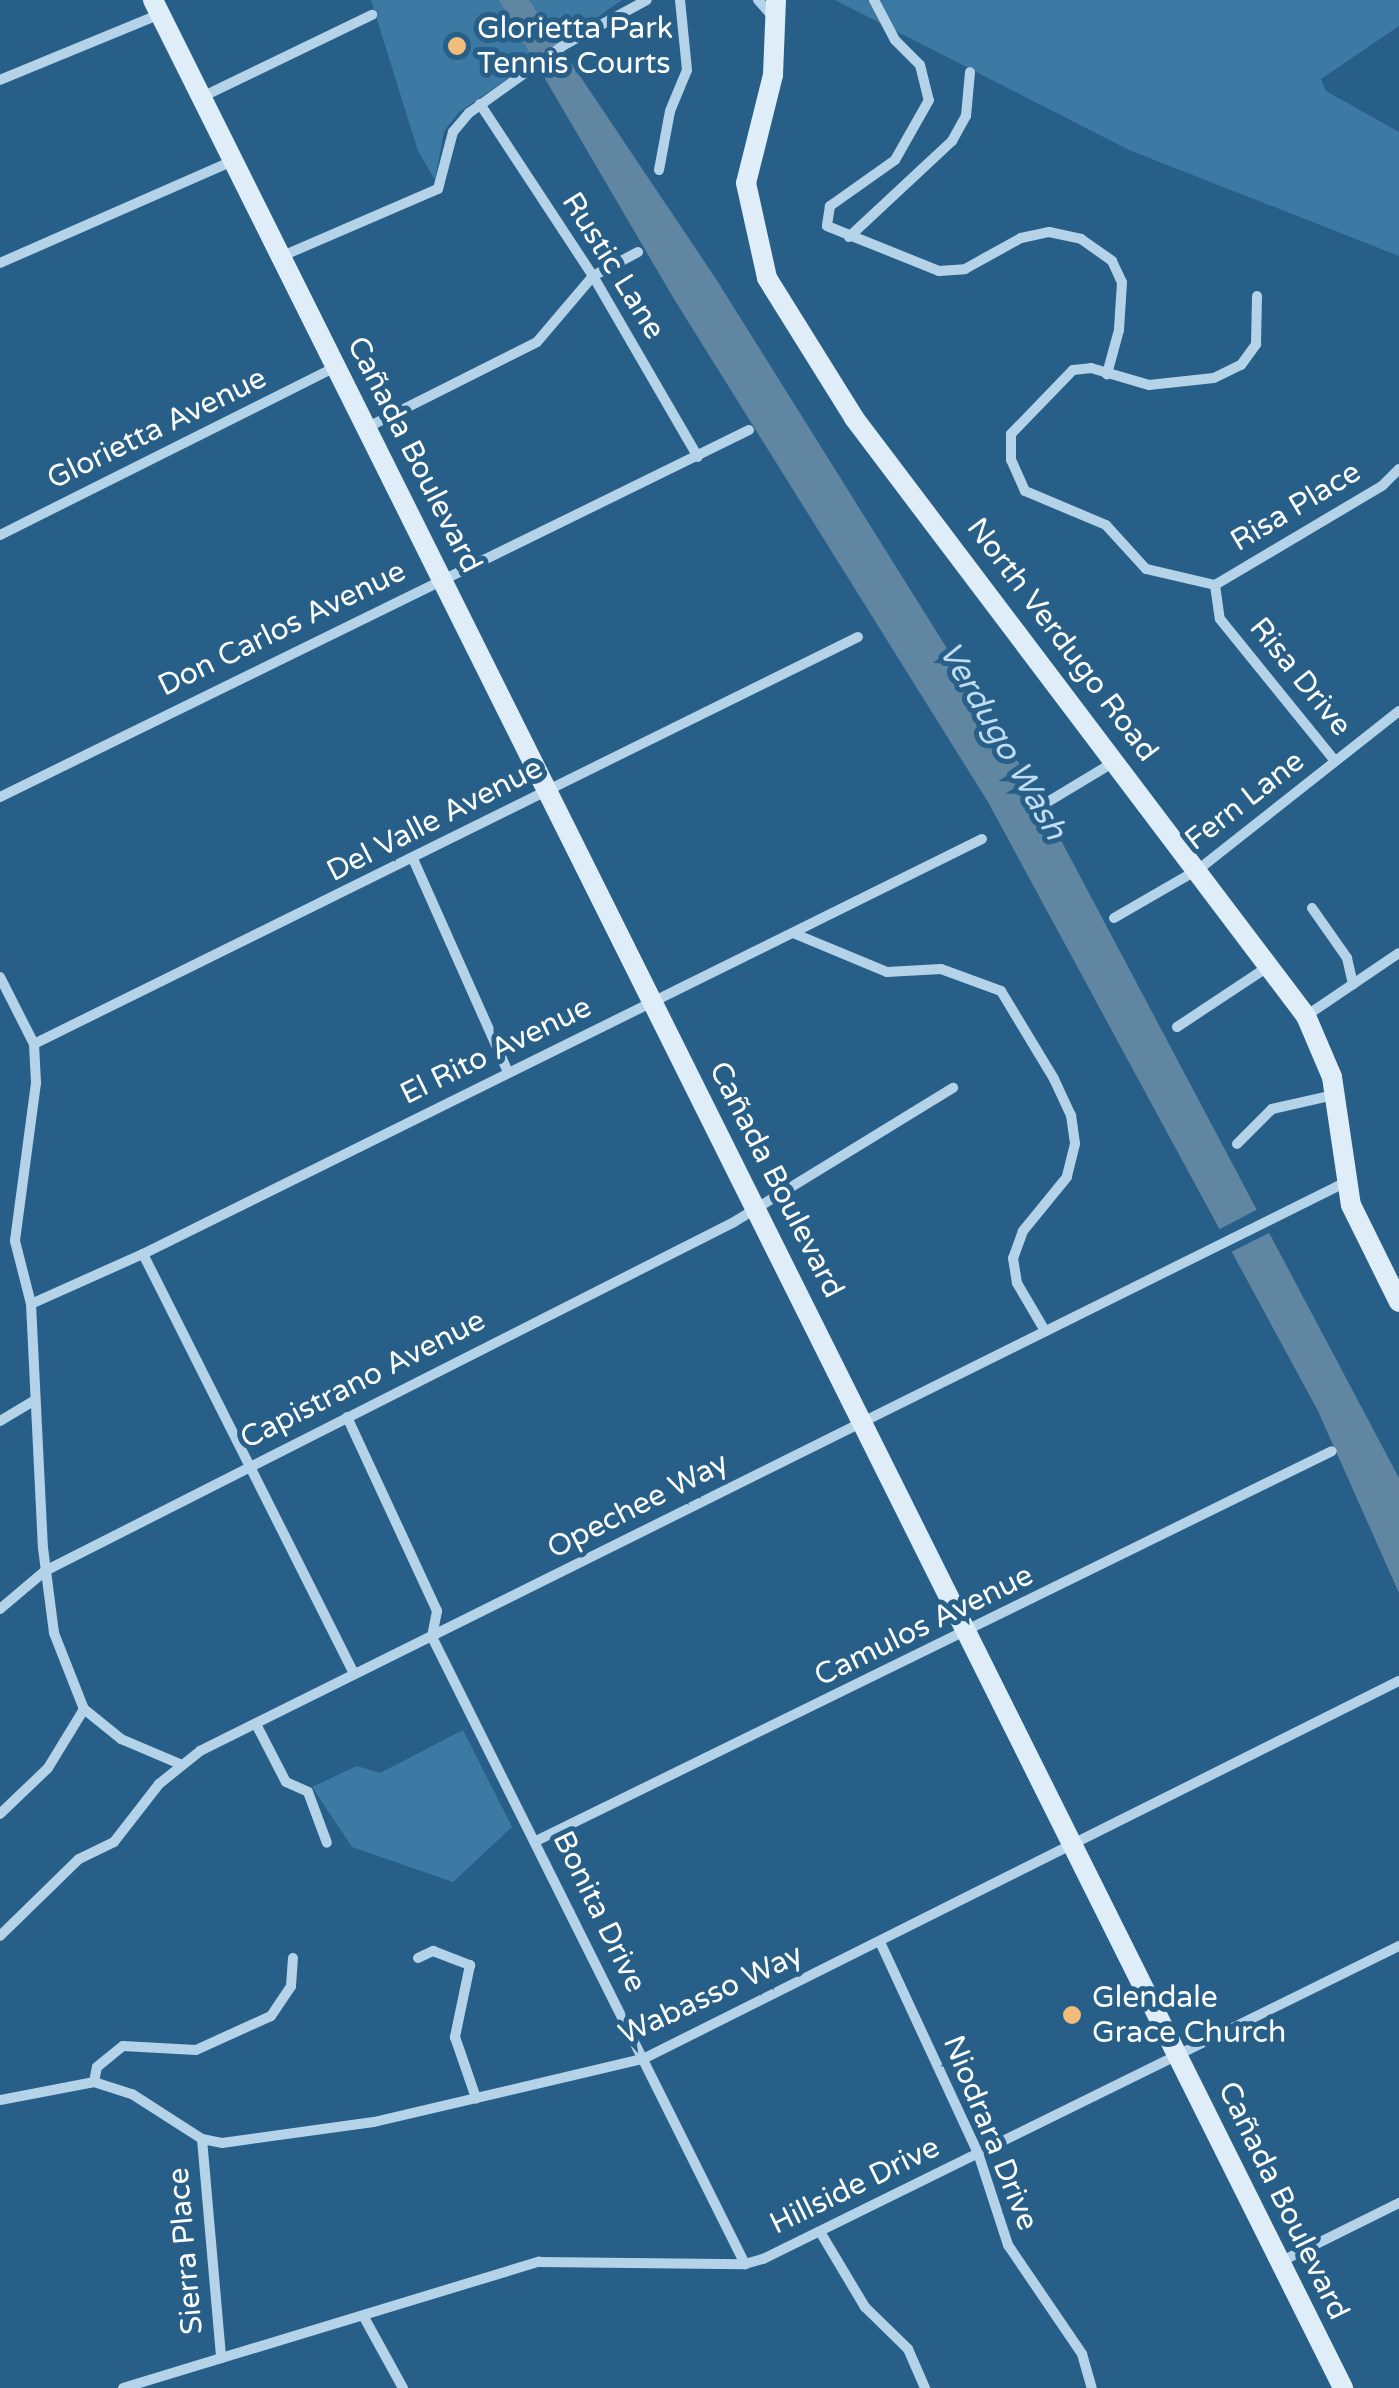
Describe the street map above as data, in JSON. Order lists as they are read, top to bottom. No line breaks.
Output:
{"streets":{"main road":["Cañada Boulevard","North Verdugo Road"],"street":["Rustic Lane","Glorietta Avenue","Risa Place","Don Carlos Avenue","Risa Drive","Fern Lane","Del Valle Avenue","El Rito Avenue","Capistrano Avenue","Opechee Way","Camulos Avenue","Bonita Drive","Wabasso Way","Niodrara Drive","Hillside Drive","Sierra Place"]},"crossings":[["Rustic Lane","Don Carlos Avenue"],["Glorietta Avenue","Cañada Boulevard"],["Cañada Boulevard","Don Carlos Avenue"],["Cañada Boulevard","Del Valle Avenue"],["Cañada Boulevard","El Rito Avenue"],["Cañada Boulevard","Capistrano Avenue"],["Cañada Boulevard","Opechee Way"],["Cañada Boulevard","Camulos Avenue"],["Cañada Boulevard","Wabasso Way"],["Cañada Boulevard","Hillside Drive"],["Risa Place","Risa Drive"],["North Verdugo Road","Fern Lane"],["North Verdugo Road","Opechee Way"],["Risa Drive","Fern Lane"],["Opechee Way","Bonita Drive"],["Camulos Avenue","Bonita Drive"],["Bonita Drive","Wabasso Way"],["Bonita Drive","Hillside Drive"],["Wabasso Way","Niodrara Drive"],["Wabasso Way","Sierra Place"],["Niodrara Drive","Hillside Drive"],["Hillside Drive","Sierra Place"]],"water":["Verdugo Wash"],"places":["Glorietta Park Tennis Courts","Glendale Grace Church"]}
